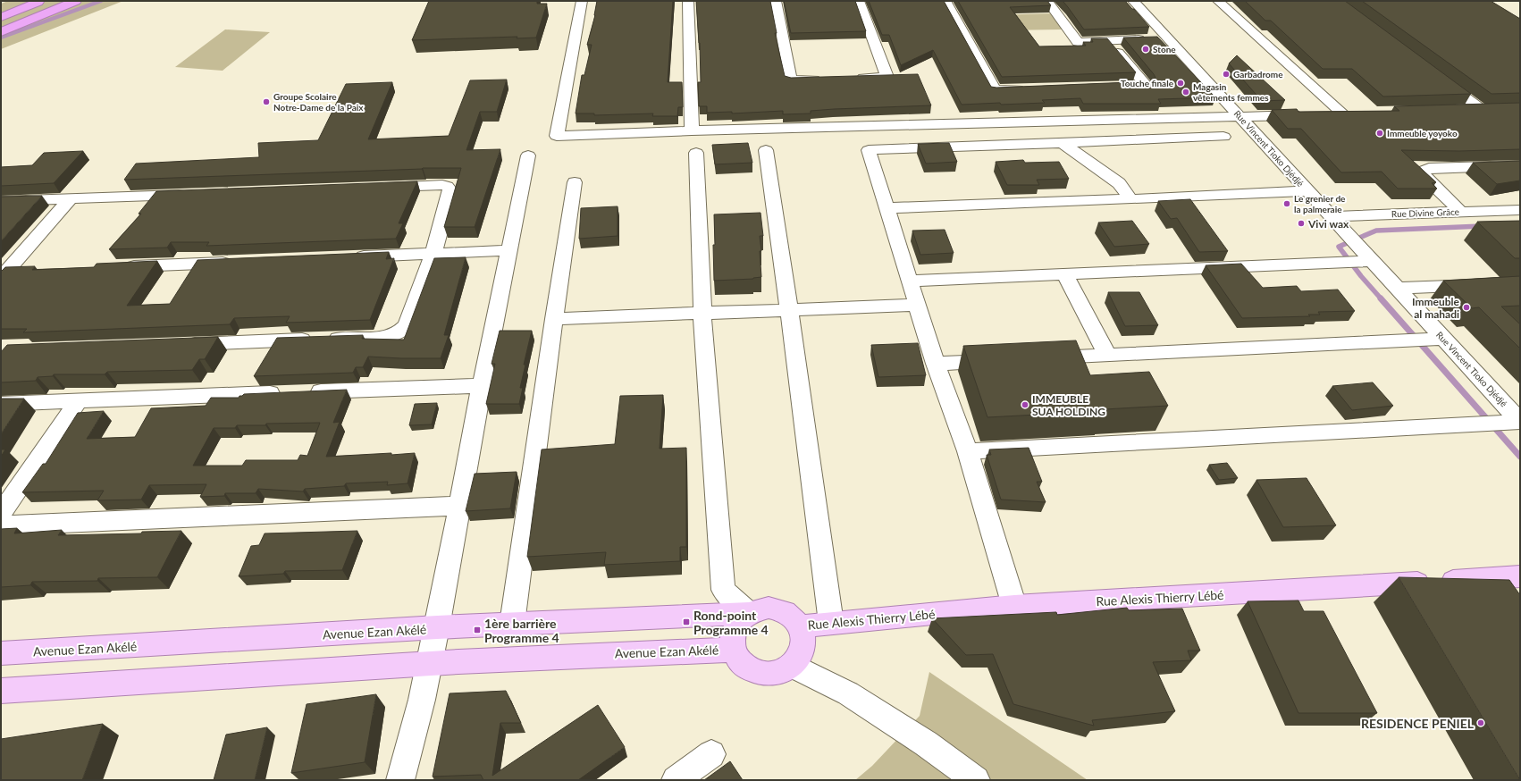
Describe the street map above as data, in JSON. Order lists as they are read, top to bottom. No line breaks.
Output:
{"streets":{"main road":["Rue Alexis Thierry Lébé","Avenue Ezan Akélé"],"street":["Rue Vincent Tioko Djédjé","Rue Divine Grâce"]},"crossings":[["Rue Vincent Tioko Djédjé","Rue Divine Grâce"],["Rue Alexis Thierry Lébé","Avenue Ezan Akélé"]],"places":{"other":["Stone","Garbadrome","Touche finale","Magasin vêtements femmes","Groupe Scolaire Notre-Dame de la Paix","Immeuble yoyoko","Le grenier de la palmeraie","Vivi wax","Immeuble al mahadi","IMMEUBLE SUA HOLDING","RESIDENCE PENIEL"],"transit":["Rond-point Programme 4","1ère barrière Programme 4"]}}
